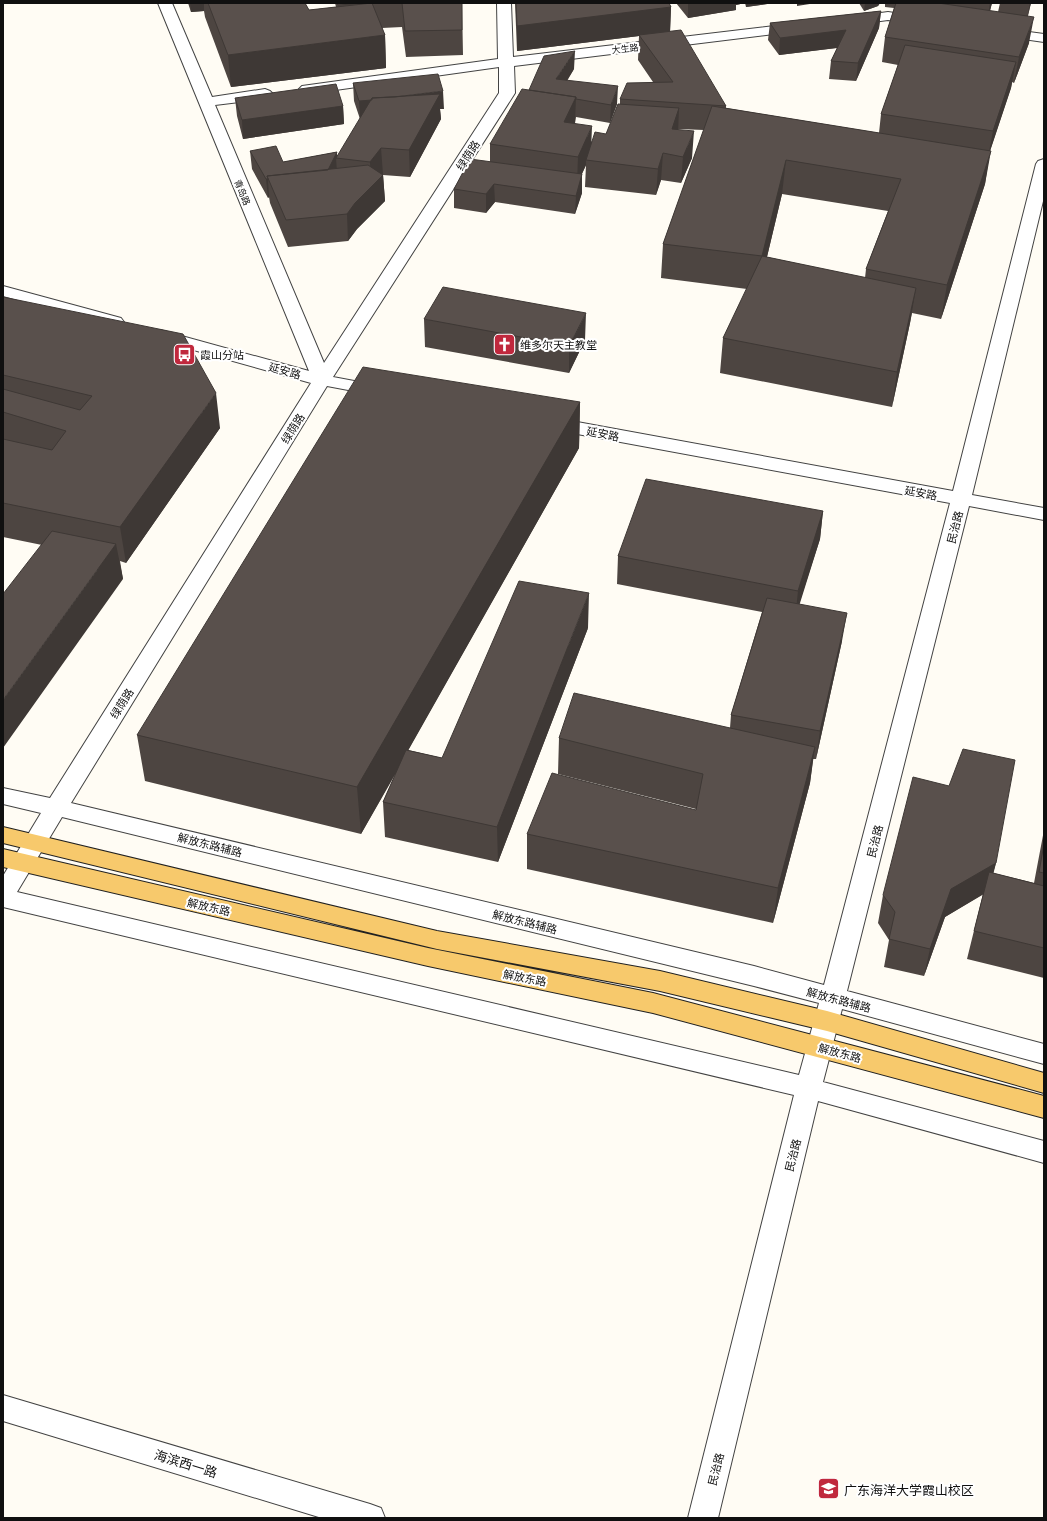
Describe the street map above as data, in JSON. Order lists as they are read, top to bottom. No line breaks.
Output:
{"streets":{"main road":["解放东路"],"street":["大生路","绿荫路","青岛路","延安路","民治路","解放东路辅路","海滨西一路"]},"crossings":[["大生路","绿荫路"],["绿荫路","青岛路"],["绿荫路","延安路"],["绿荫路","解放东路"],["青岛路","延安路"],["延安路","民治路"],["民治路","解放东路"]],"places":{"church":["维多尔天主教堂"],"bus stop":["霞山分站"],"school or university":["广东海洋大学霞山校区"]}}
